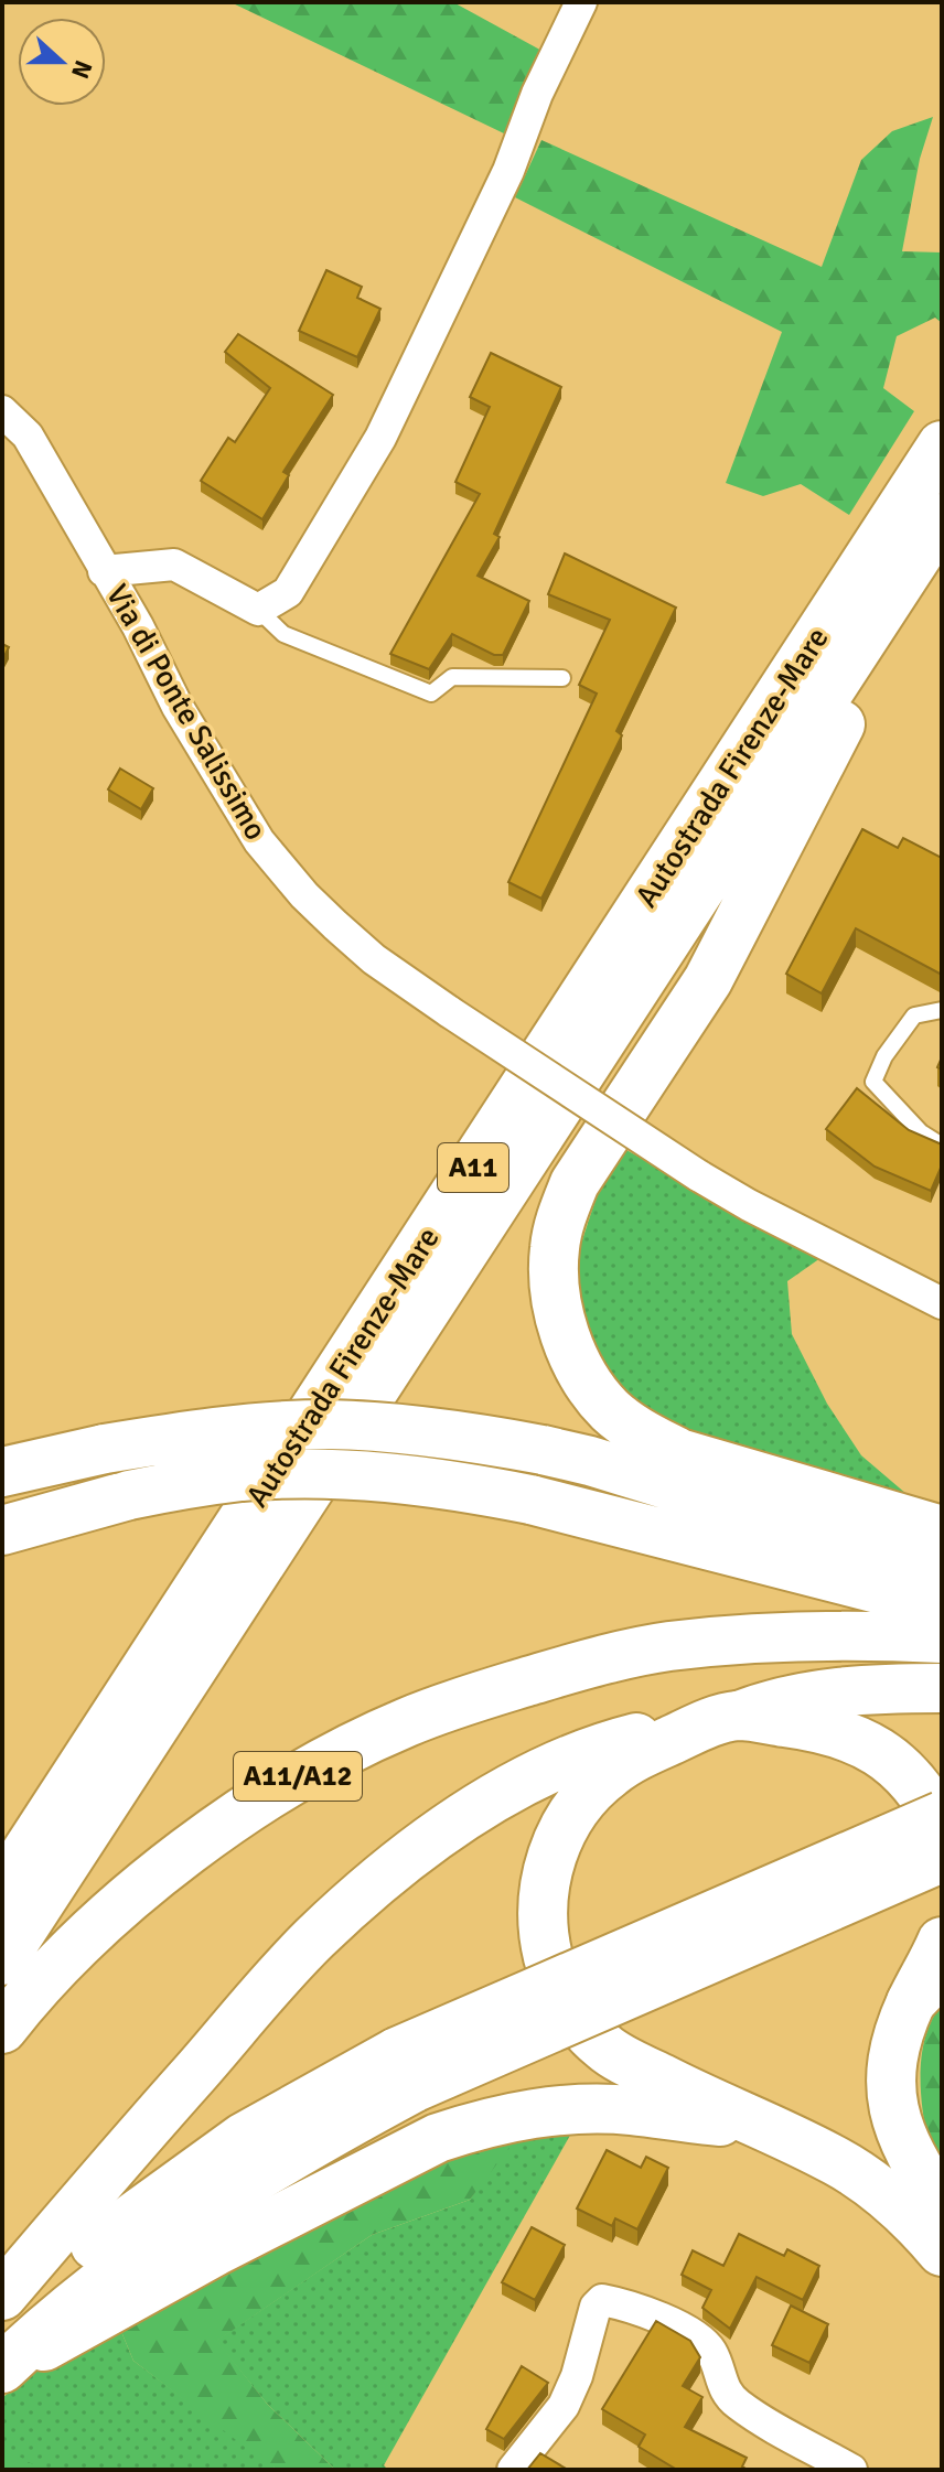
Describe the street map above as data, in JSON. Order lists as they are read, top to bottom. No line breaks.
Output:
{"streets":{"main road":["Autostrada Firenze-Mare","A11","A11/A12"],"street":["Via di Ponte Salissimo"]},"north":"right"}
